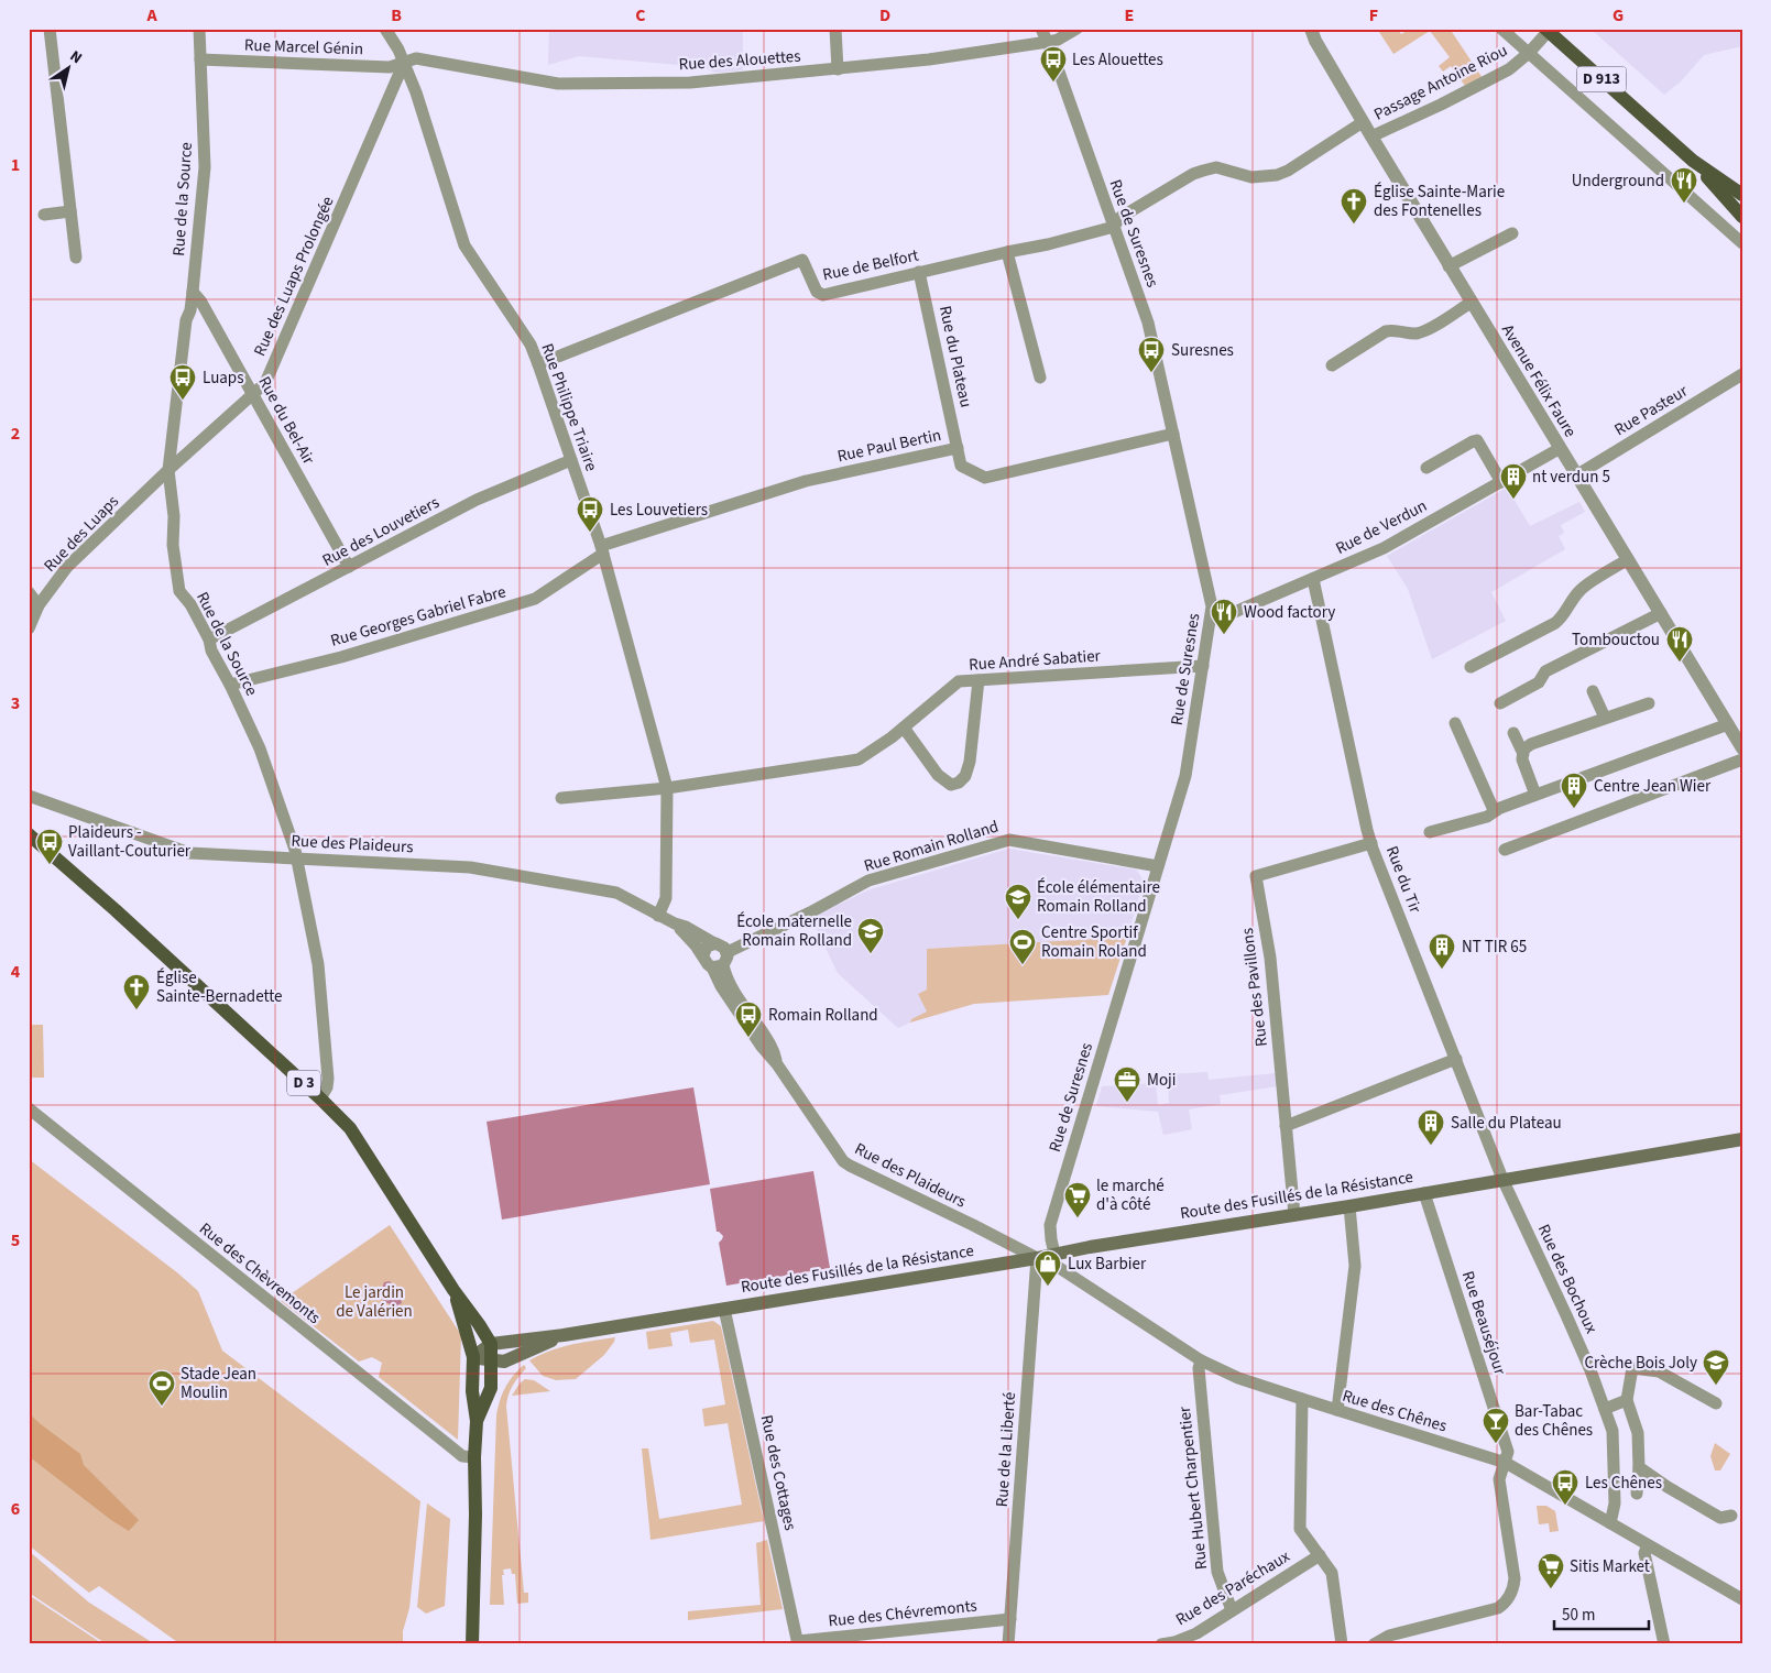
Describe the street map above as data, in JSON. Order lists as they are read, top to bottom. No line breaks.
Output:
{"streets":{"main road":["D 913","D 3","Route des Fusillés de la Résistance"],"street":["Rue Marcel Génin","Rue des Alouettes","Passage Antoine Riou","Rue de la Source","Rue de Suresnes","Rue de Belfort","Rue des Luaps Prolongée","Rue du Plateau","Avenue Félix Faure","Rue Philippe Triaire","Rue Pasteur","Rue du Bel-Air","Rue Paul Bertin","Rue de Verdun","Rue des Louvetiers","Rue des Luaps","Rue Georges Gabriel Fabre","Rue André Sabatier","Rue des Plaideurs","Rue Romain Rolland","Rue du Tir","Rue des Pavillons","Rue des Chèvremonts","Rue des Bochoux","Rue Beauséjour","Rue des Chênes","Rue de la Liberté","Rue des Cottages","Rue Hubert Charpentier","Rue des Paréchaux","Rue des Chévremonts"]},"crossings":[["Rue Marcel Génin","Rue des Alouettes"],["Rue Marcel Génin","Rue de la Source"],["Rue Marcel Génin","Rue des Luaps Prolongée"],["Rue Marcel Génin","Rue Philippe Triaire"],["Rue des Alouettes","Rue de Suresnes"],["Rue des Alouettes","Rue des Luaps Prolongée"],["Rue des Alouettes","Rue Philippe Triaire"],["D 913","Passage Antoine Riou"],["Passage Antoine Riou","Avenue Félix Faure"],["Rue de la Source","Rue des Luaps Prolongée"],["Rue de la Source","Rue du Bel-Air"],["Rue de la Source","Rue des Louvetiers"],["Rue de la Source","Rue des Luaps"],["Rue de la Source","Rue Georges Gabriel Fabre"],["Rue de la Source","Rue des Plaideurs"],["Rue de la Source","D 3"],["Rue de Suresnes","Rue de Belfort"],["Rue de Suresnes","Rue Paul Bertin"],["Rue de Suresnes","Rue de Verdun"],["Rue de Suresnes","Rue André Sabatier"],["Rue de Suresnes","Rue Romain Rolland"],["Rue de Suresnes","Route des Fusillés de la Résistance"],["Rue de Belfort","Rue du Plateau"],["Rue de Belfort","Rue Philippe Triaire"],["Rue des Luaps Prolongée","Rue Philippe Triaire"],["Rue des Luaps Prolongée","Rue du Bel-Air"],["Rue des Luaps Prolongée","Rue des Luaps"],["Rue du Plateau","Rue Paul Bertin"],["Avenue Félix Faure","Rue Pasteur"],["Avenue Félix Faure","Rue de Verdun"],["Rue Philippe Triaire","Rue Paul Bertin"],["Rue Philippe Triaire","Rue des Louvetiers"],["Rue Philippe Triaire","Rue Georges Gabriel Fabre"],["Rue Philippe Triaire","Rue André Sabatier"],["Rue Philippe Triaire","Rue des Plaideurs"],["Rue du Bel-Air","Rue des Louvetiers"],["Rue Paul Bertin","Rue Georges Gabriel Fabre"],["Rue de Verdun","Rue du Tir"],["Rue des Plaideurs","Rue Romain Rolland"],["Rue des Plaideurs","Route des Fusillés de la Résistance"],["Rue des Plaideurs","Rue des Chênes"],["Rue des Plaideurs","Rue de la Liberté"],["Rue du Tir","Rue des Pavillons"],["Rue du Tir","Route des Fusillés de la Résistance"],["Rue du Tir","Rue des Bochoux"],["Rue des Pavillons","Route des Fusillés de la Résistance"],["D 3","Route des Fusillés de la Résistance"],["D 3","Rue des Chèvremonts"],["Route des Fusillés de la Résistance","Rue des Bochoux"],["Route des Fusillés de la Résistance","Rue Beauséjour"],["Route des Fusillés de la Résistance","Rue des Chênes"],["Route des Fusillés de la Résistance","Rue de la Liberté"],["Route des Fusillés de la Résistance","Rue des Cottages"],["Rue des Bochoux","Rue des Chênes"],["Rue Beauséjour","Rue des Chênes"],["Rue des Chênes","Rue de la Liberté"],["Rue des Chênes","Rue Hubert Charpentier"],["Rue de la Liberté","Rue des Chévremonts"],["Rue des Cottages","Rue des Chévremonts"],["Rue Hubert Charpentier","Rue des Paréchaux"]],"parks":["Le jardin de Valérien"],"places":{"bus stop":["Les Alouettes","Suresnes","Luaps","Les Louvetiers","Plaideurs - Vaillant-Couturier","Romain Rolland","Les Chênes"],"restaurant":["Underground","Wood factory","Tombouctou"],"church":["Église Sainte-Marie des Fontenelles","Église Sainte-Bernadette"],"building":["nt verdun 5","Centre Jean Wier","NT TIR 65","Salle du Plateau"],"school or university":["École élémentaire Romain Rolland","École maternelle Romain Rolland","Crèche Bois Joly"],"sports":["Centre Sportif Romain Roland","Stade Jean Moulin"],"office":["Moji"],"supermarket":["le marché d'à côté","Sitis Market"],"shop":["Lux Barbier"],"bar":["Bar-Tabac des Chênes"]},"scale_bar":"50 m","north":"top right","grid":{"columns":["A","B","C","D","E","F","G"],"rows":["1","2","3","4","5","6"]}}
